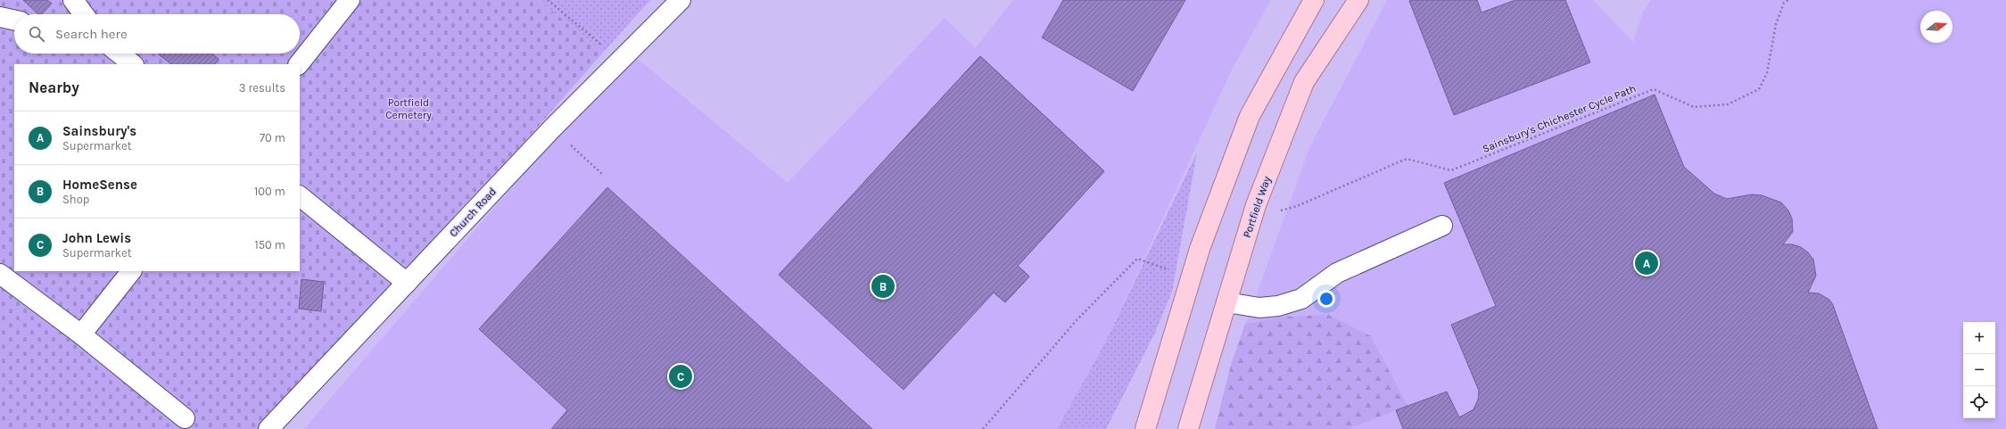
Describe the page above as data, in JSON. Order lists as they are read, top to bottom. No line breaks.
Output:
{"streets":{"main road":["Portfield Way"],"street":["Church Road"],"path":["Sainsbury's Chichester Cycle Path"]},"parks":["Portfield Cemetery"],"north":"right","page":{"search":"Search here","heading":["Nearby","3 results"],"list":[{"mark":"A","name":"Sainsbury's","note":"Supermarket","value":"70 m"},{"mark":"B","name":"HomeSense","note":"Shop","value":"100 m"},{"mark":"C","name":"John Lewis","note":"Supermarket","value":"150 m"}],"pins":["A","B","C"],"map_buttons":["+","−"]}}
